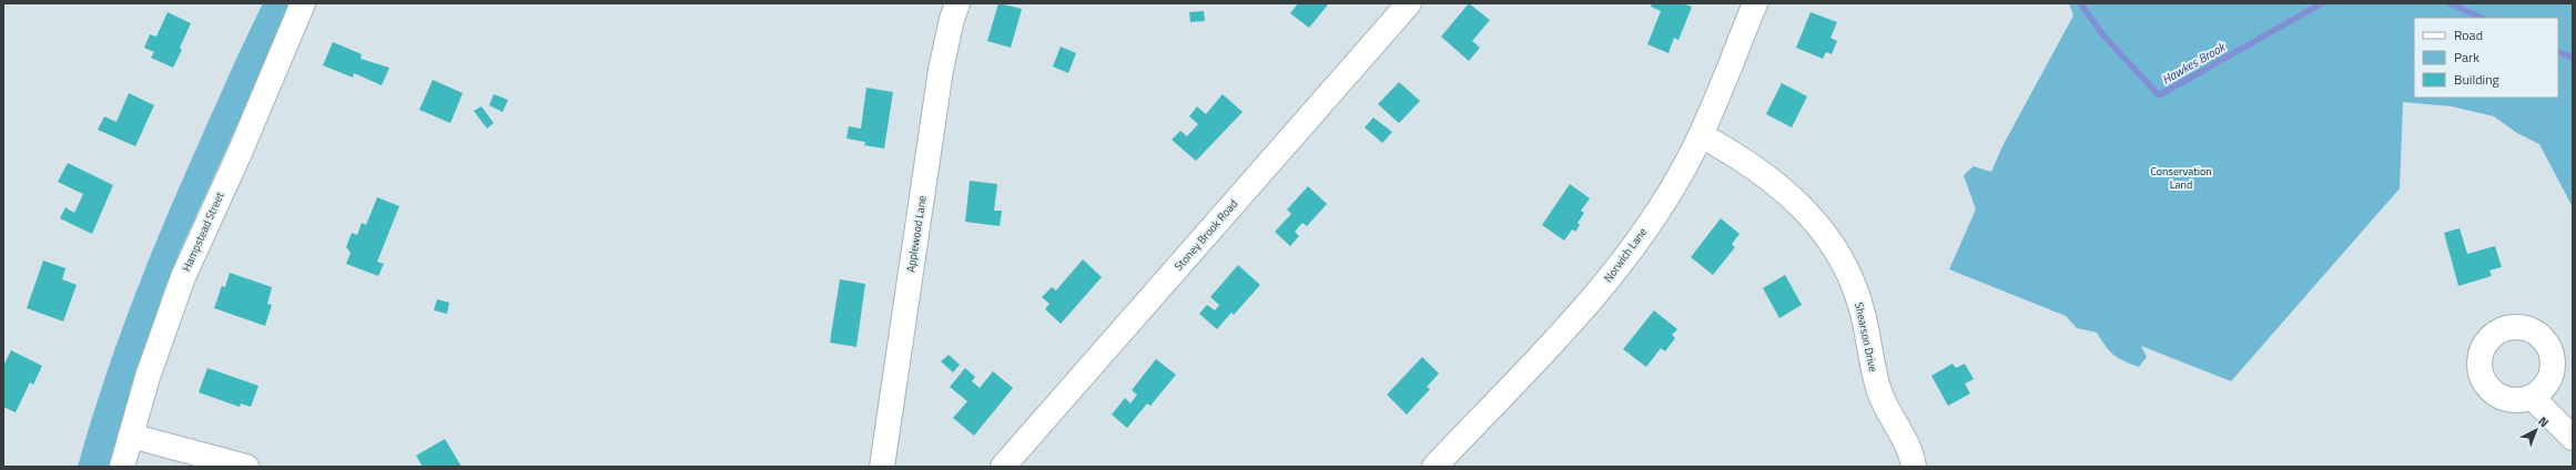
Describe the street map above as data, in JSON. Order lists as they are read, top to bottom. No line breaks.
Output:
{"streets":{"street":["Hampstead Street","Applewood Lane","Stoney Brook Road","Norwich Lane","Shearson Drive"]},"crossings":[["Norwich Lane","Shearson Drive"]],"water":["Hawkes Brook"],"parks":["Conservation Land"],"legend":["Road","Park","Building"],"north":"top right"}
